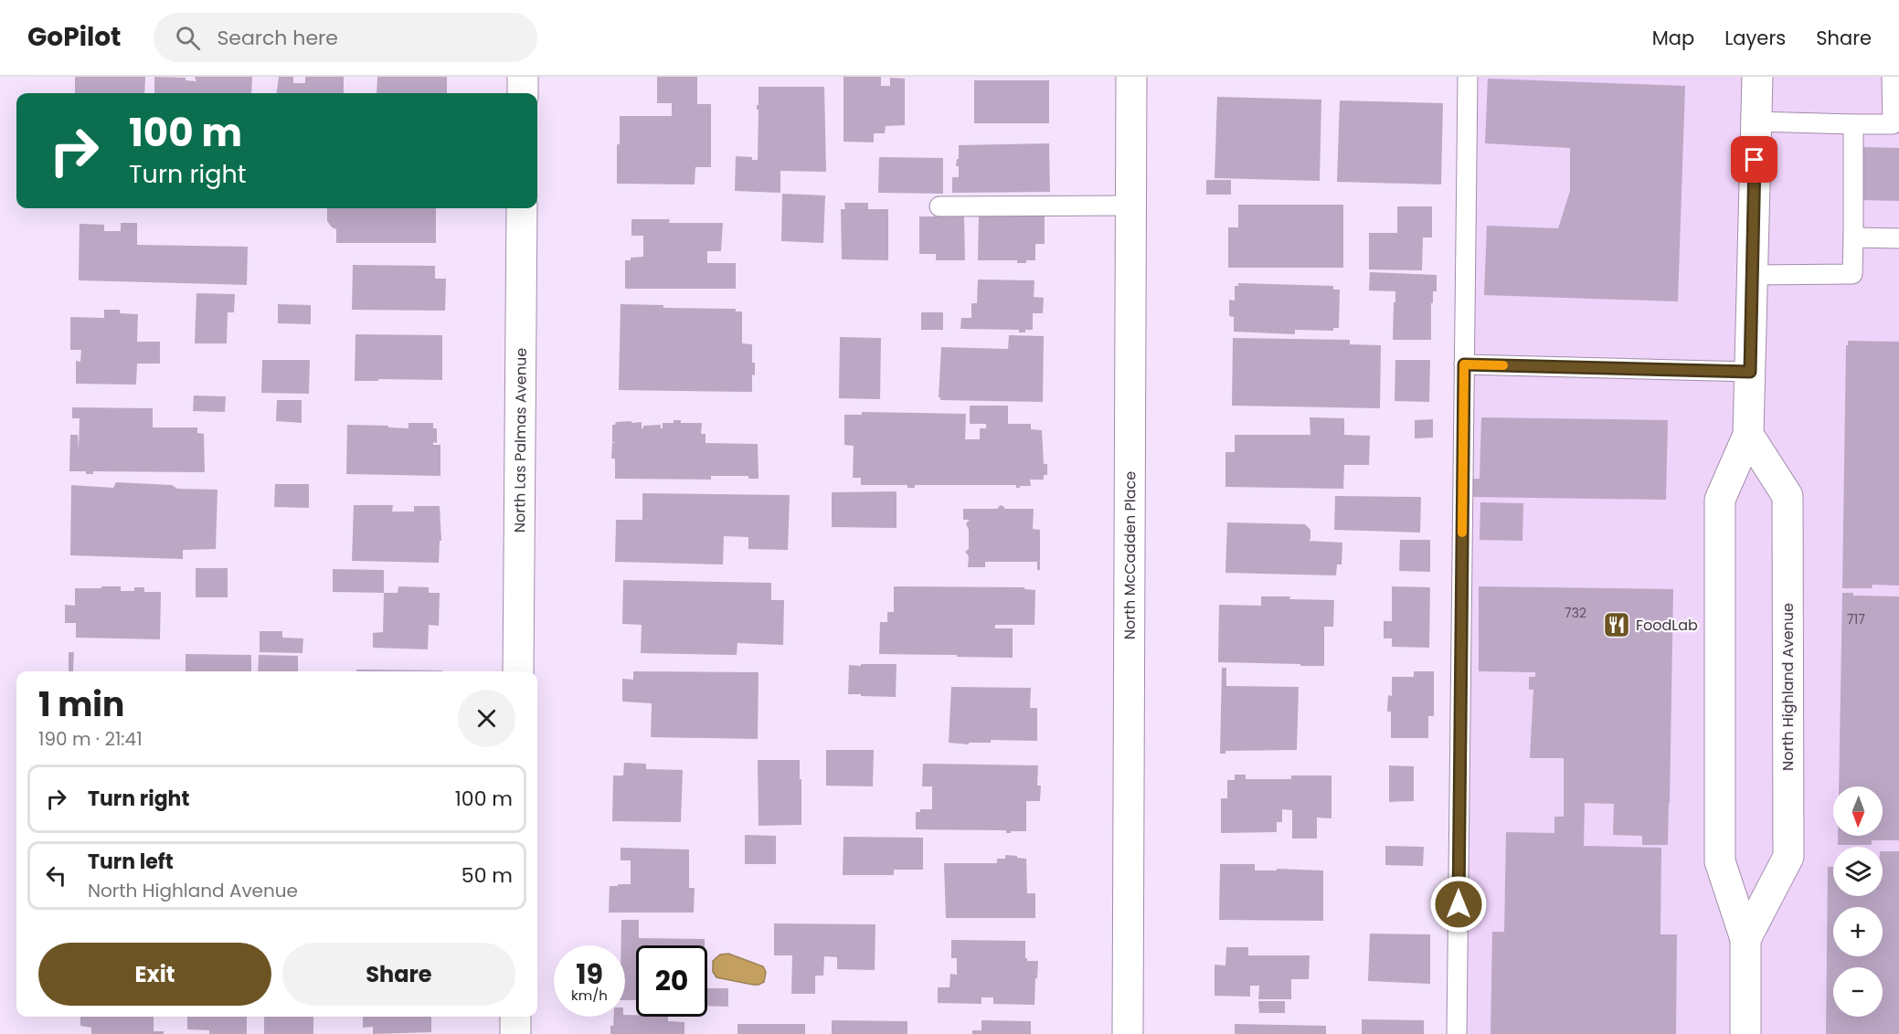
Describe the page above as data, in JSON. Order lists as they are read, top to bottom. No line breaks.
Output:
{"streets":{"main road":["North Las Palmas Avenue","North McCadden Place","North Highland Avenue"]},"places":{"restaurant":["FoodLab"]},"house_numbers":["732","717"],"north":"bottom","page":{"header":"GoPilot","search":"Search here","nav":["Map","Layers","Share"],"turn":["100 m","Turn right"],"heading":["1 min","190 m · 21:41"],"list":[{"name":"Turn right","value":"100 m"},{"name":"Turn left","note":"North Highland Avenue","value":"50 m"}],"map_buttons":["+","−"],"buttons":["Exit","Share"],"speed":"19 km/h","limit":"20"}}
